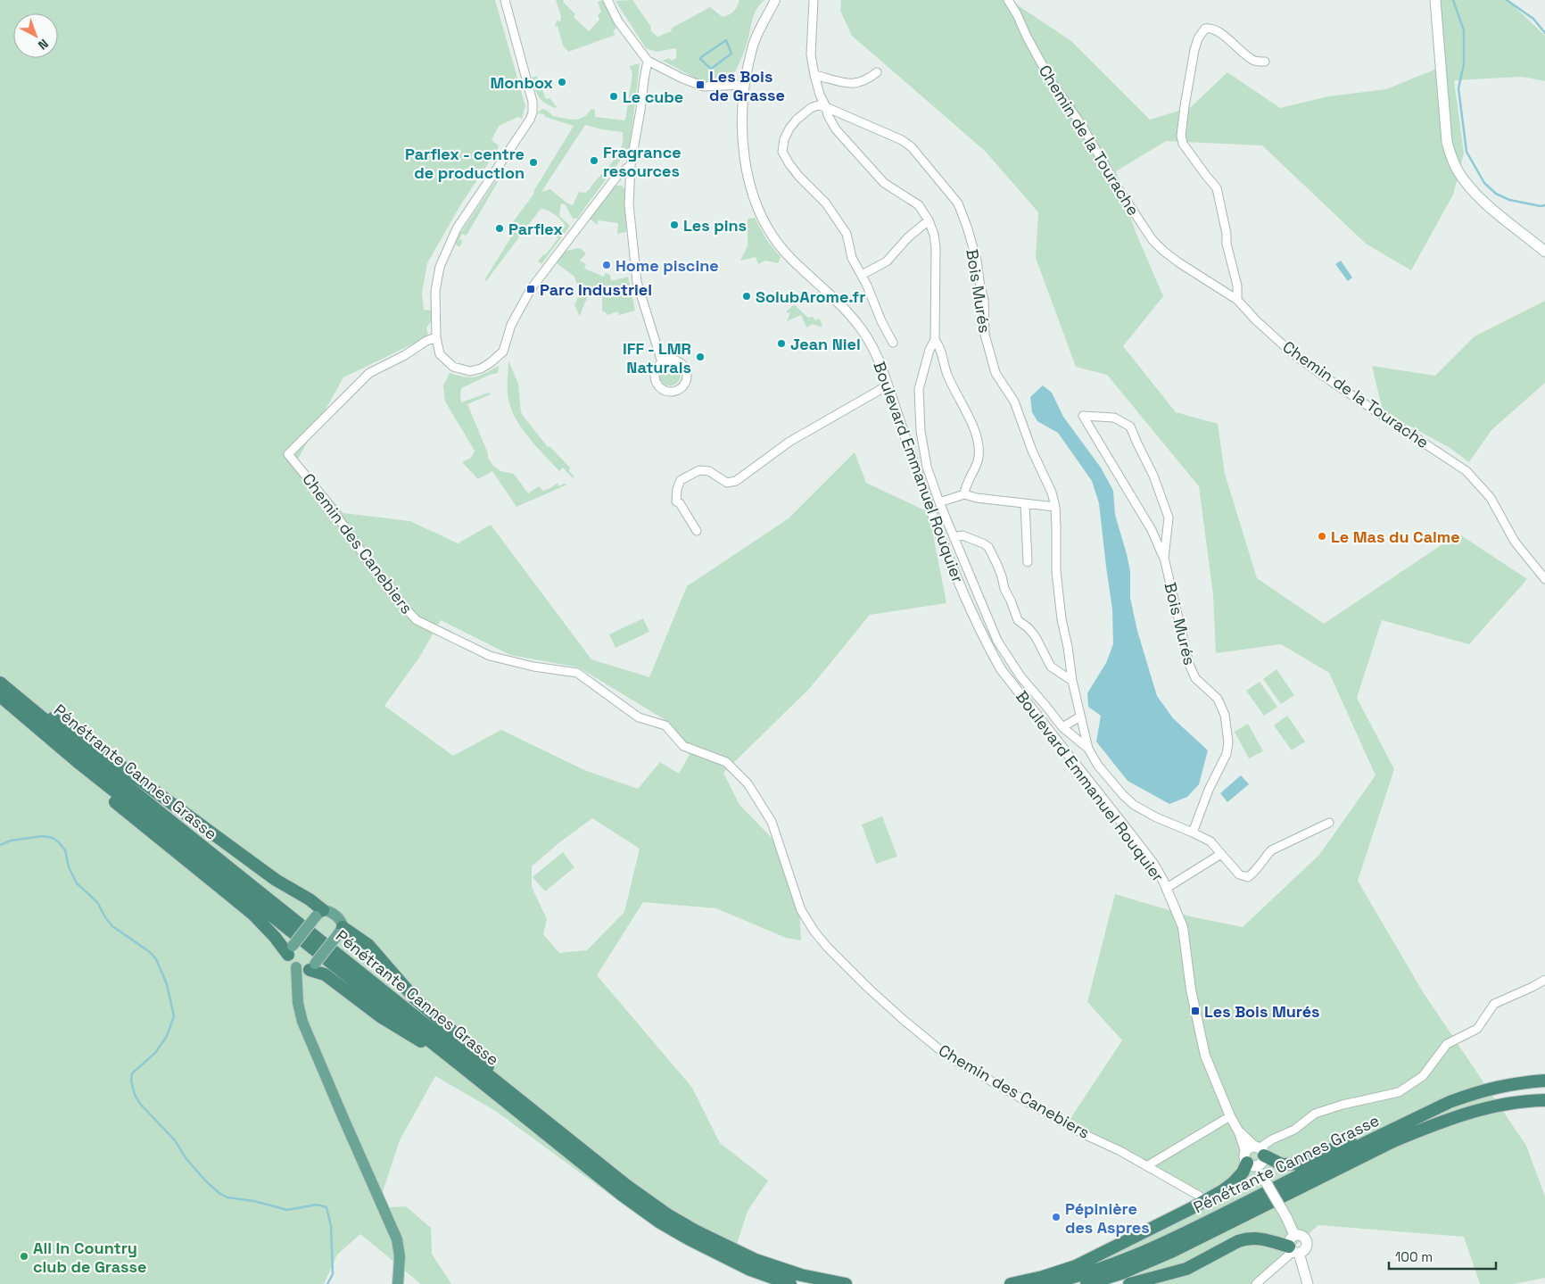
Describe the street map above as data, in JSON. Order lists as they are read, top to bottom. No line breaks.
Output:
{"streets":{"highway":["Pénétrante Cannes Grasse"],"street":["Chemin de la Tourache","Bois Murés","Boulevard Emmanuel Rouquier","Chemin des Canebiers"]},"places":{"other":["Monbox","Le cube","Fragrance resources","Parflex - centre de production","Les pins","Parflex","Home piscine","SolubArome.fr","Jean Niel","IFF - LMR Naturals","Le Mas du Calme","Pépinière des Aspres","All In Country club de Grasse"],"transit":["Les Bois de Grasse","Parc Industriel","Les Bois Murés"]},"scale_bar":"100 m","north":"bottom right"}
